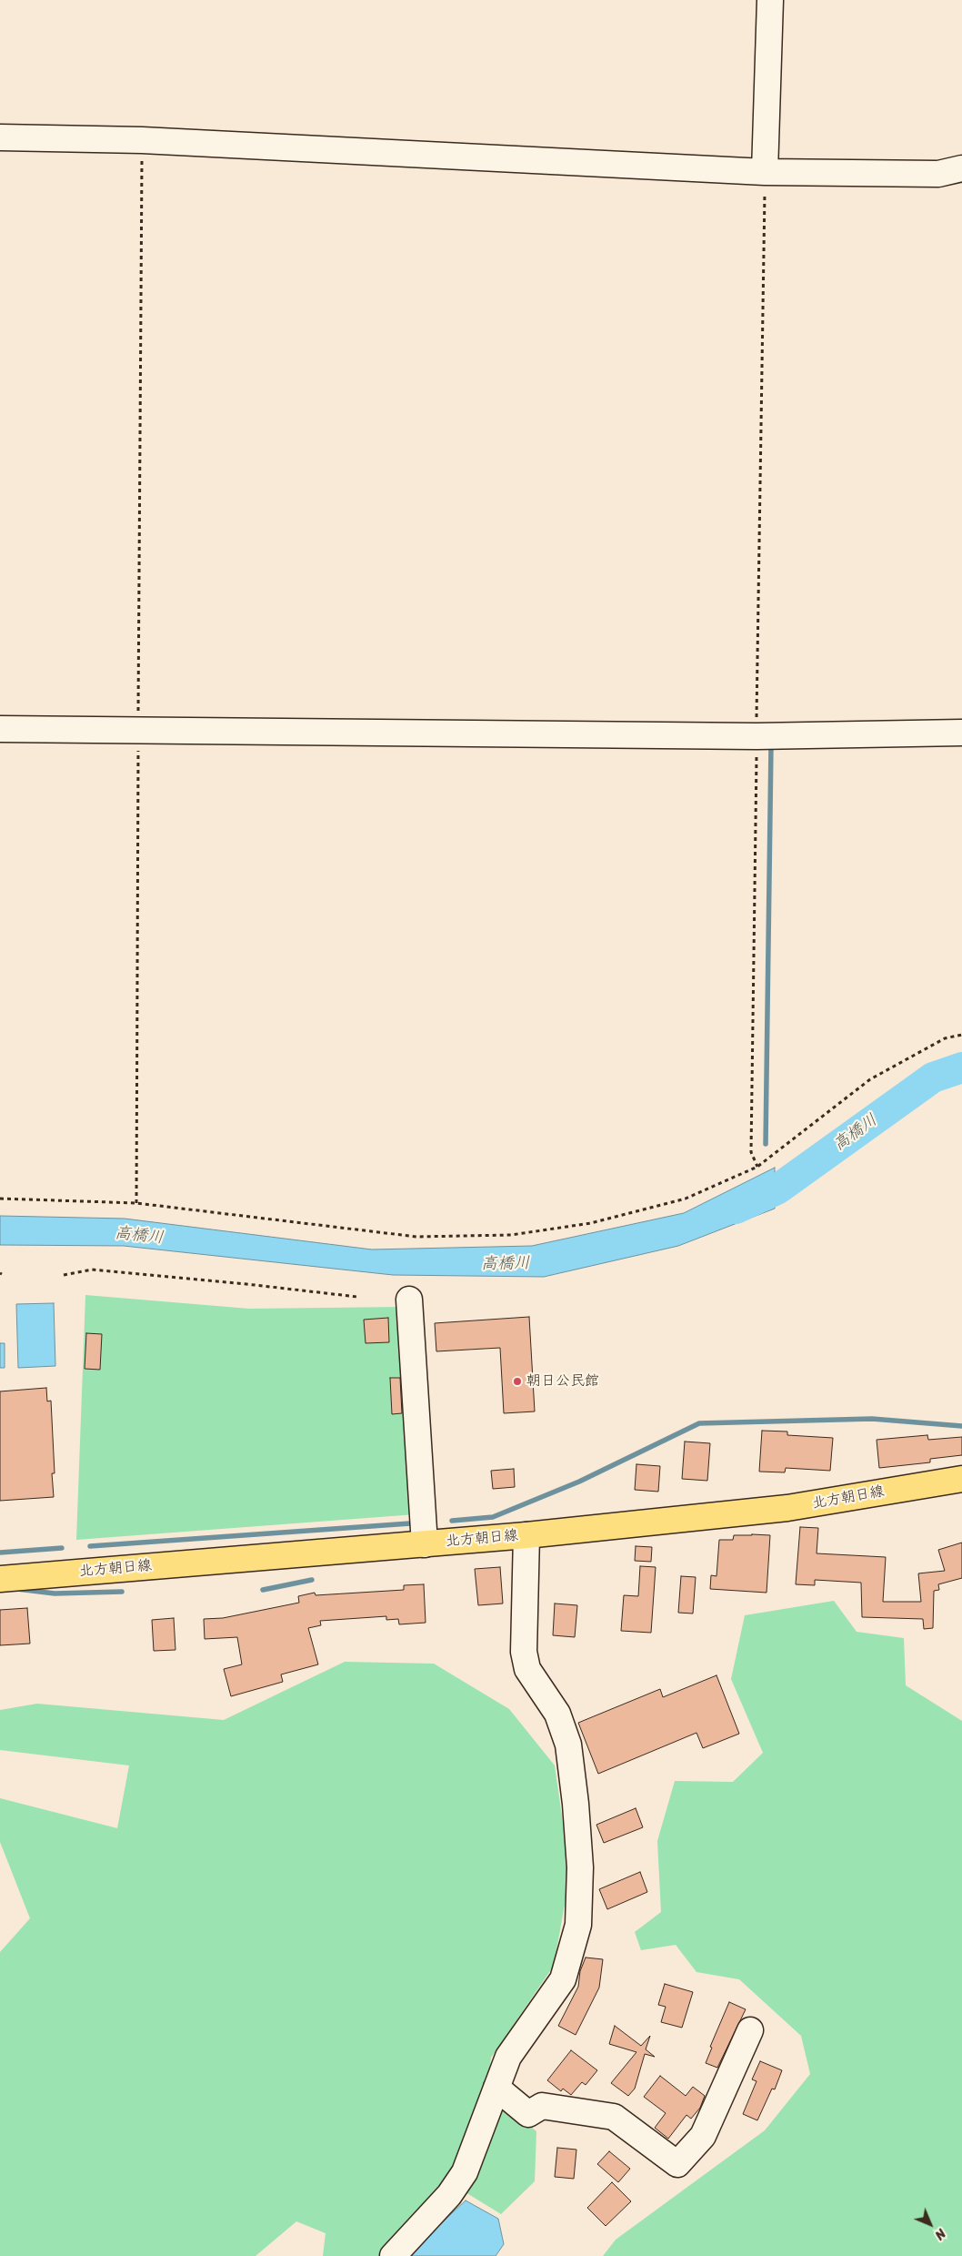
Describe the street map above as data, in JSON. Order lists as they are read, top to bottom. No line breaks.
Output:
{"streets":{"main road":["北方朝日線"]},"water":["高橋川"],"places":["朝日公民館"],"north":"bottom right"}
